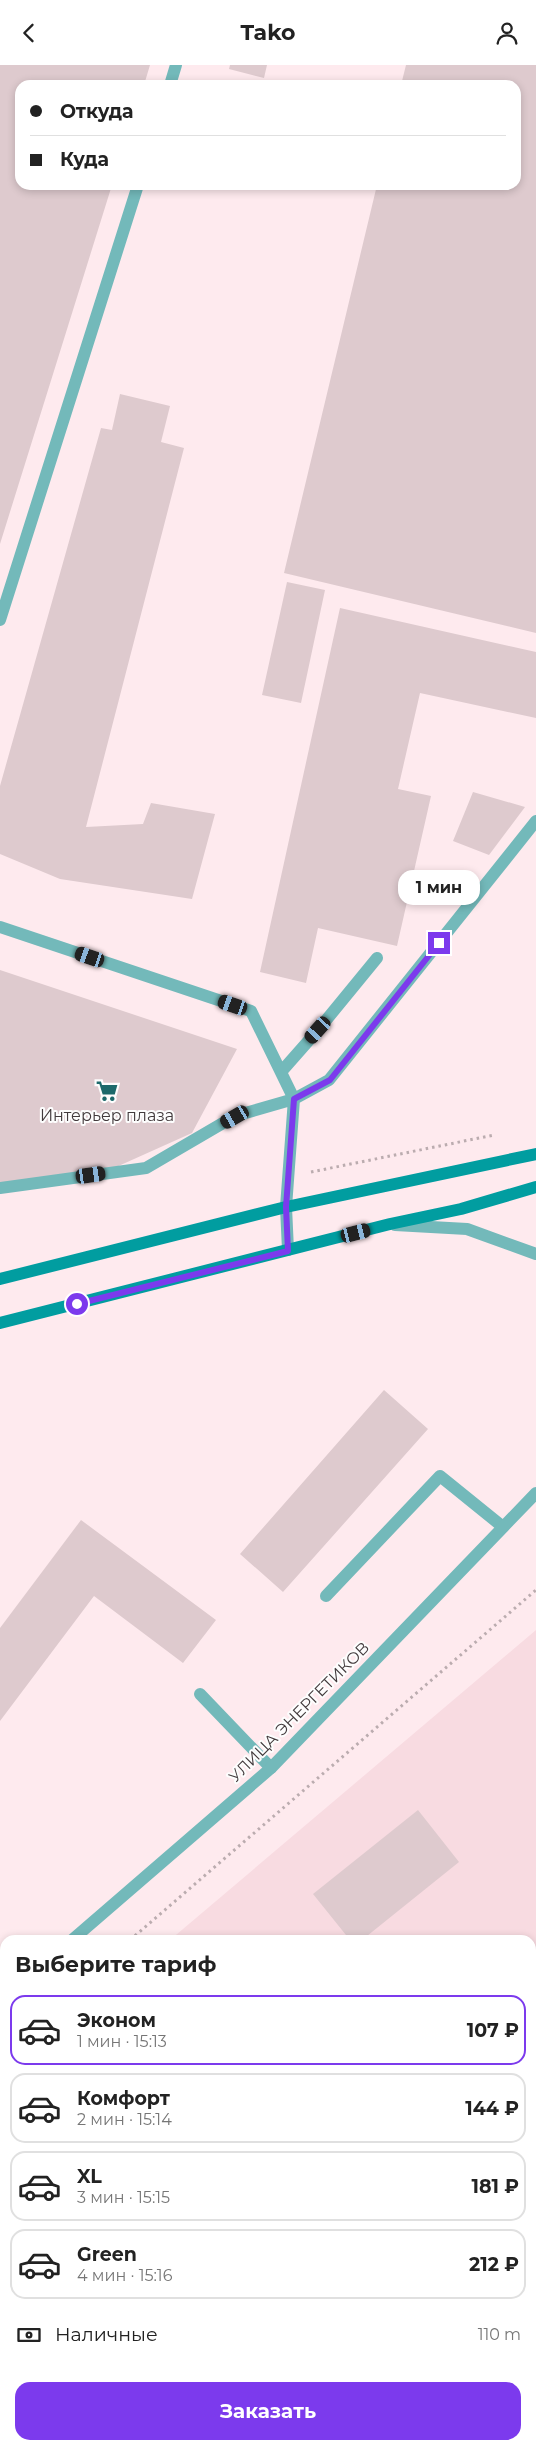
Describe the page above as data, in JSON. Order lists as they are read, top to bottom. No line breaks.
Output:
{"streets":{"street":["УЛИЦА ЭНЕРГЕТИКОВ"]},"places":{"supermarket":["Интерьер плаза"]},"page":{"header":"Tako","banner":["Откуда","Куда"],"bubble":"1 мин","heading":"Выберите тариф","list":[{"name":"Эконом","note":"1 мин · 15:13","value":"107 ₽"},{"name":"Комфорт","note":"2 мин · 15:14","value":"144 ₽"},{"name":"XL","note":"3 мин · 15:15","value":"181 ₽"},{"name":"Green","note":"4 мин · 15:16","value":"212 ₽"}],"pay":["Наличные","110 m"],"buttons":"Заказать"}}
